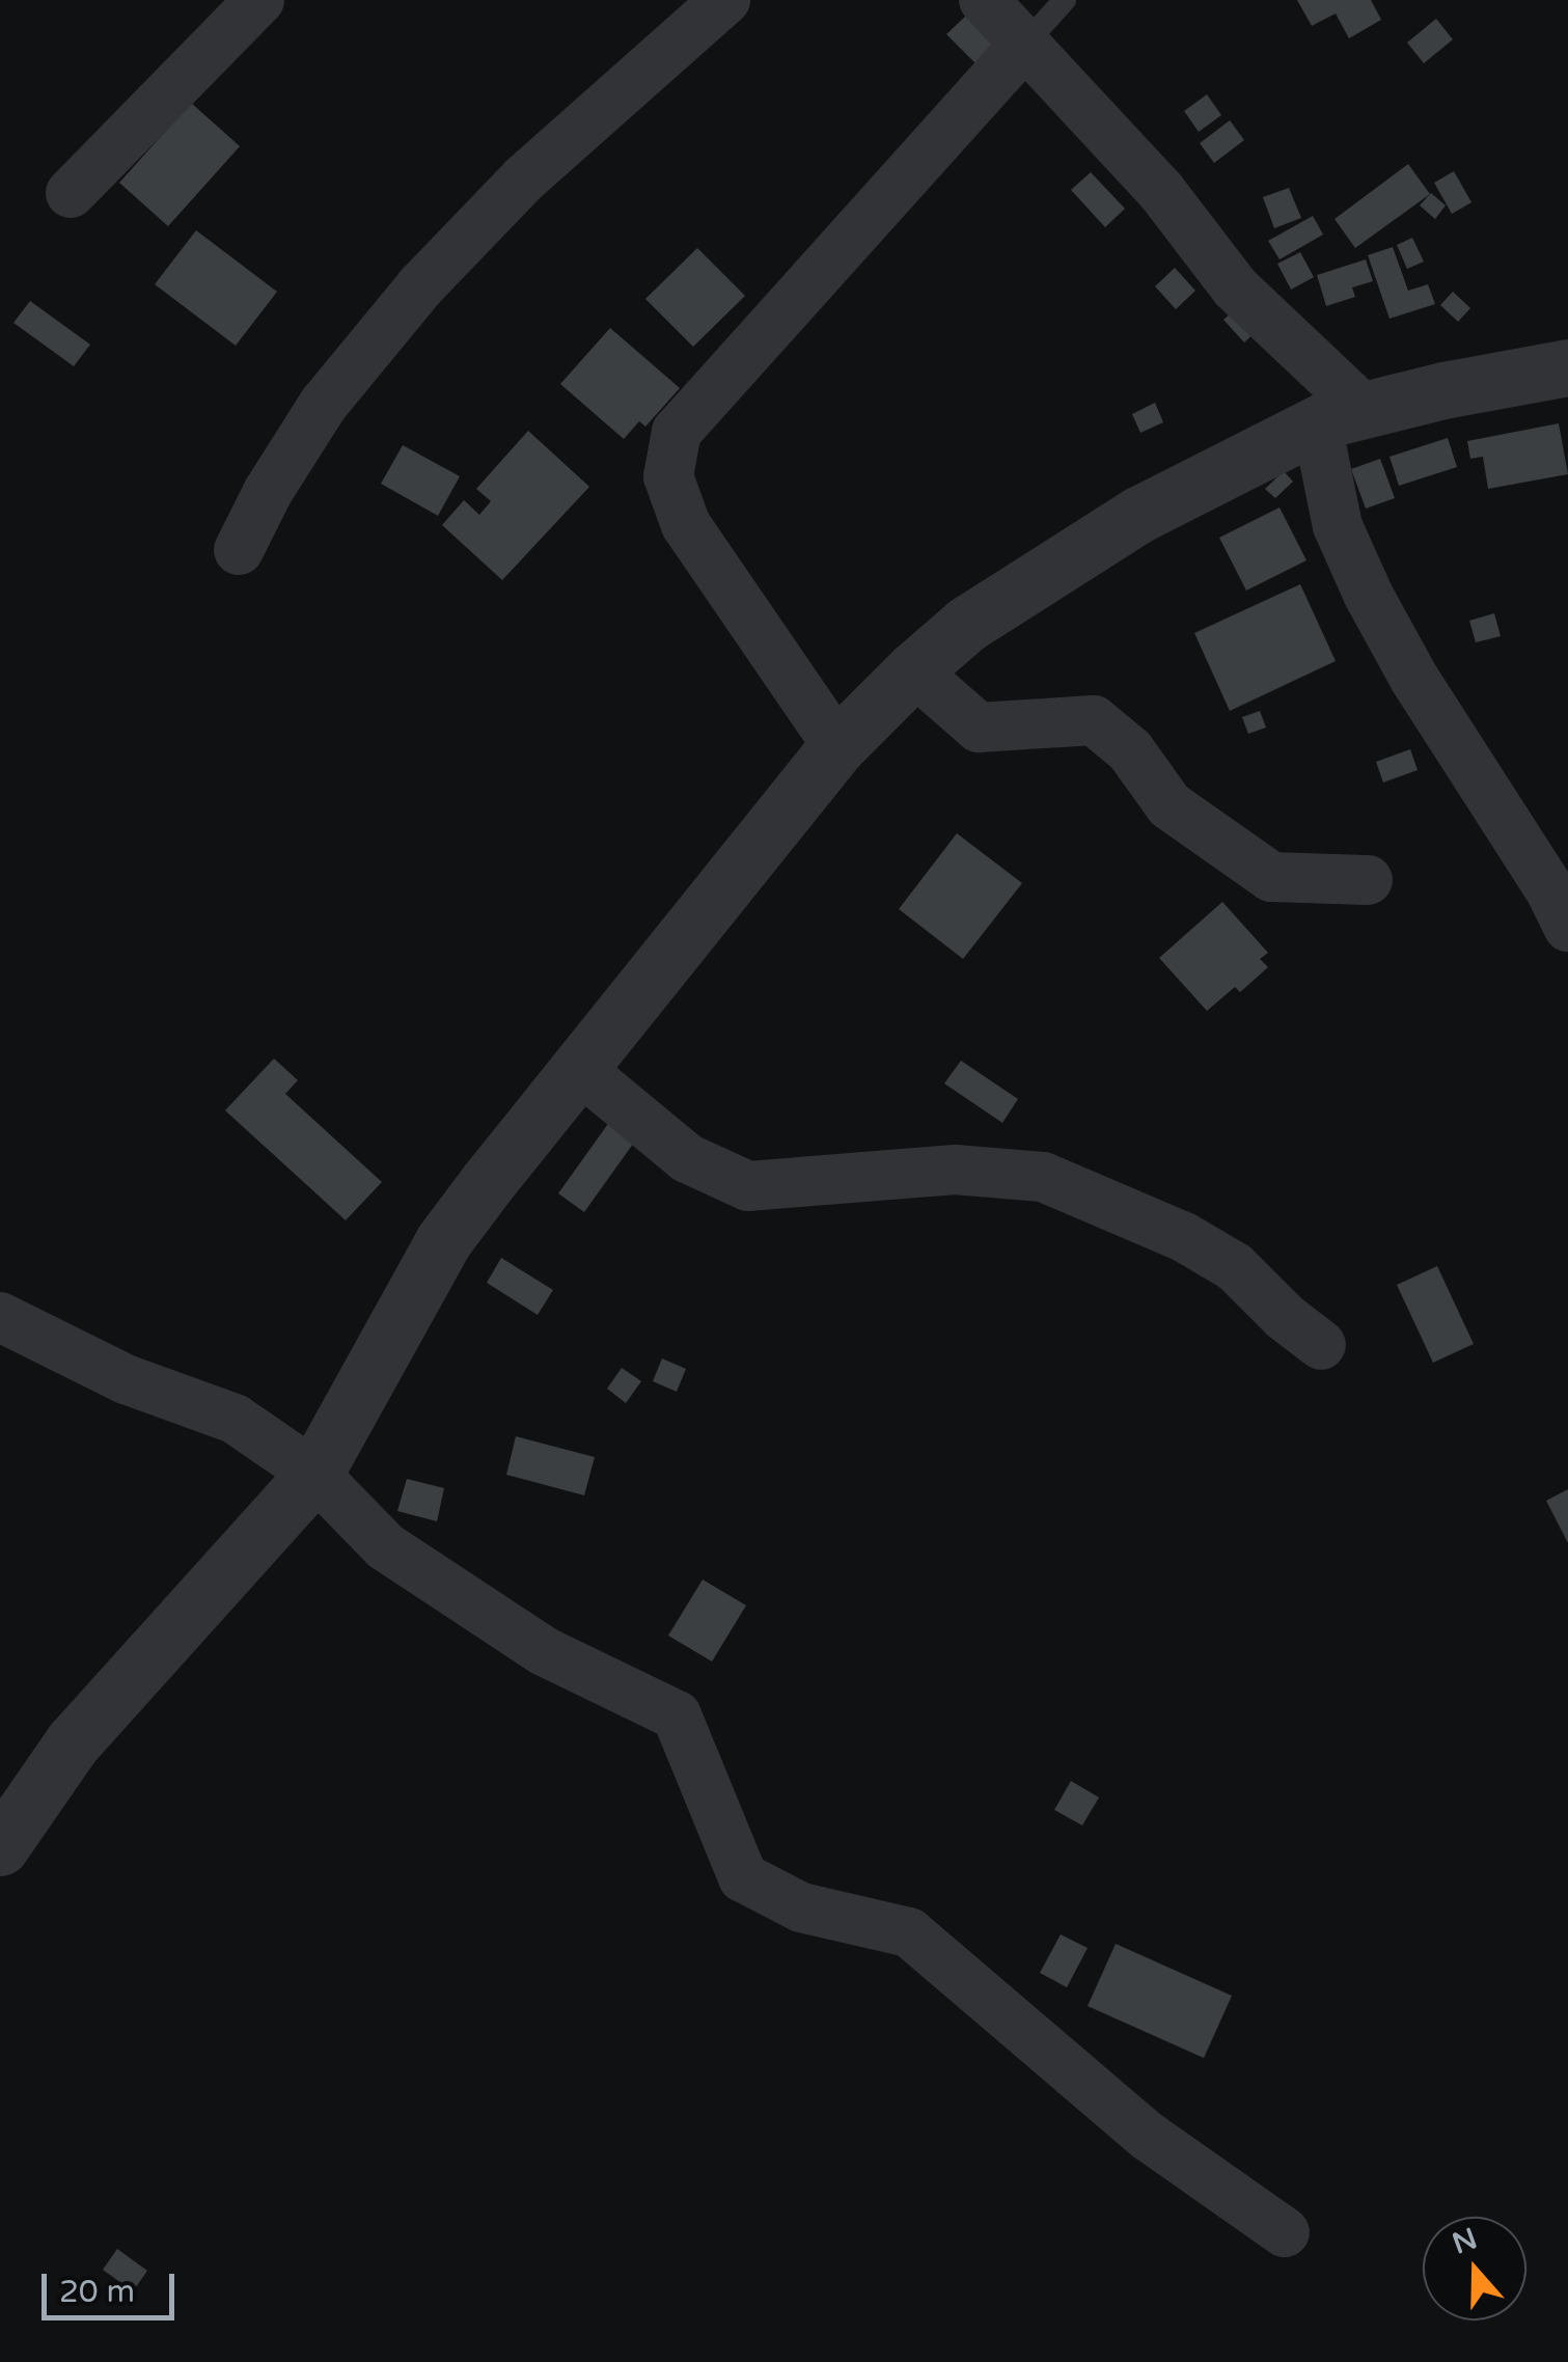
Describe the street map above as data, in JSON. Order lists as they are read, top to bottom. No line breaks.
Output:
{"scale_bar":"20 m","north":"top"}
